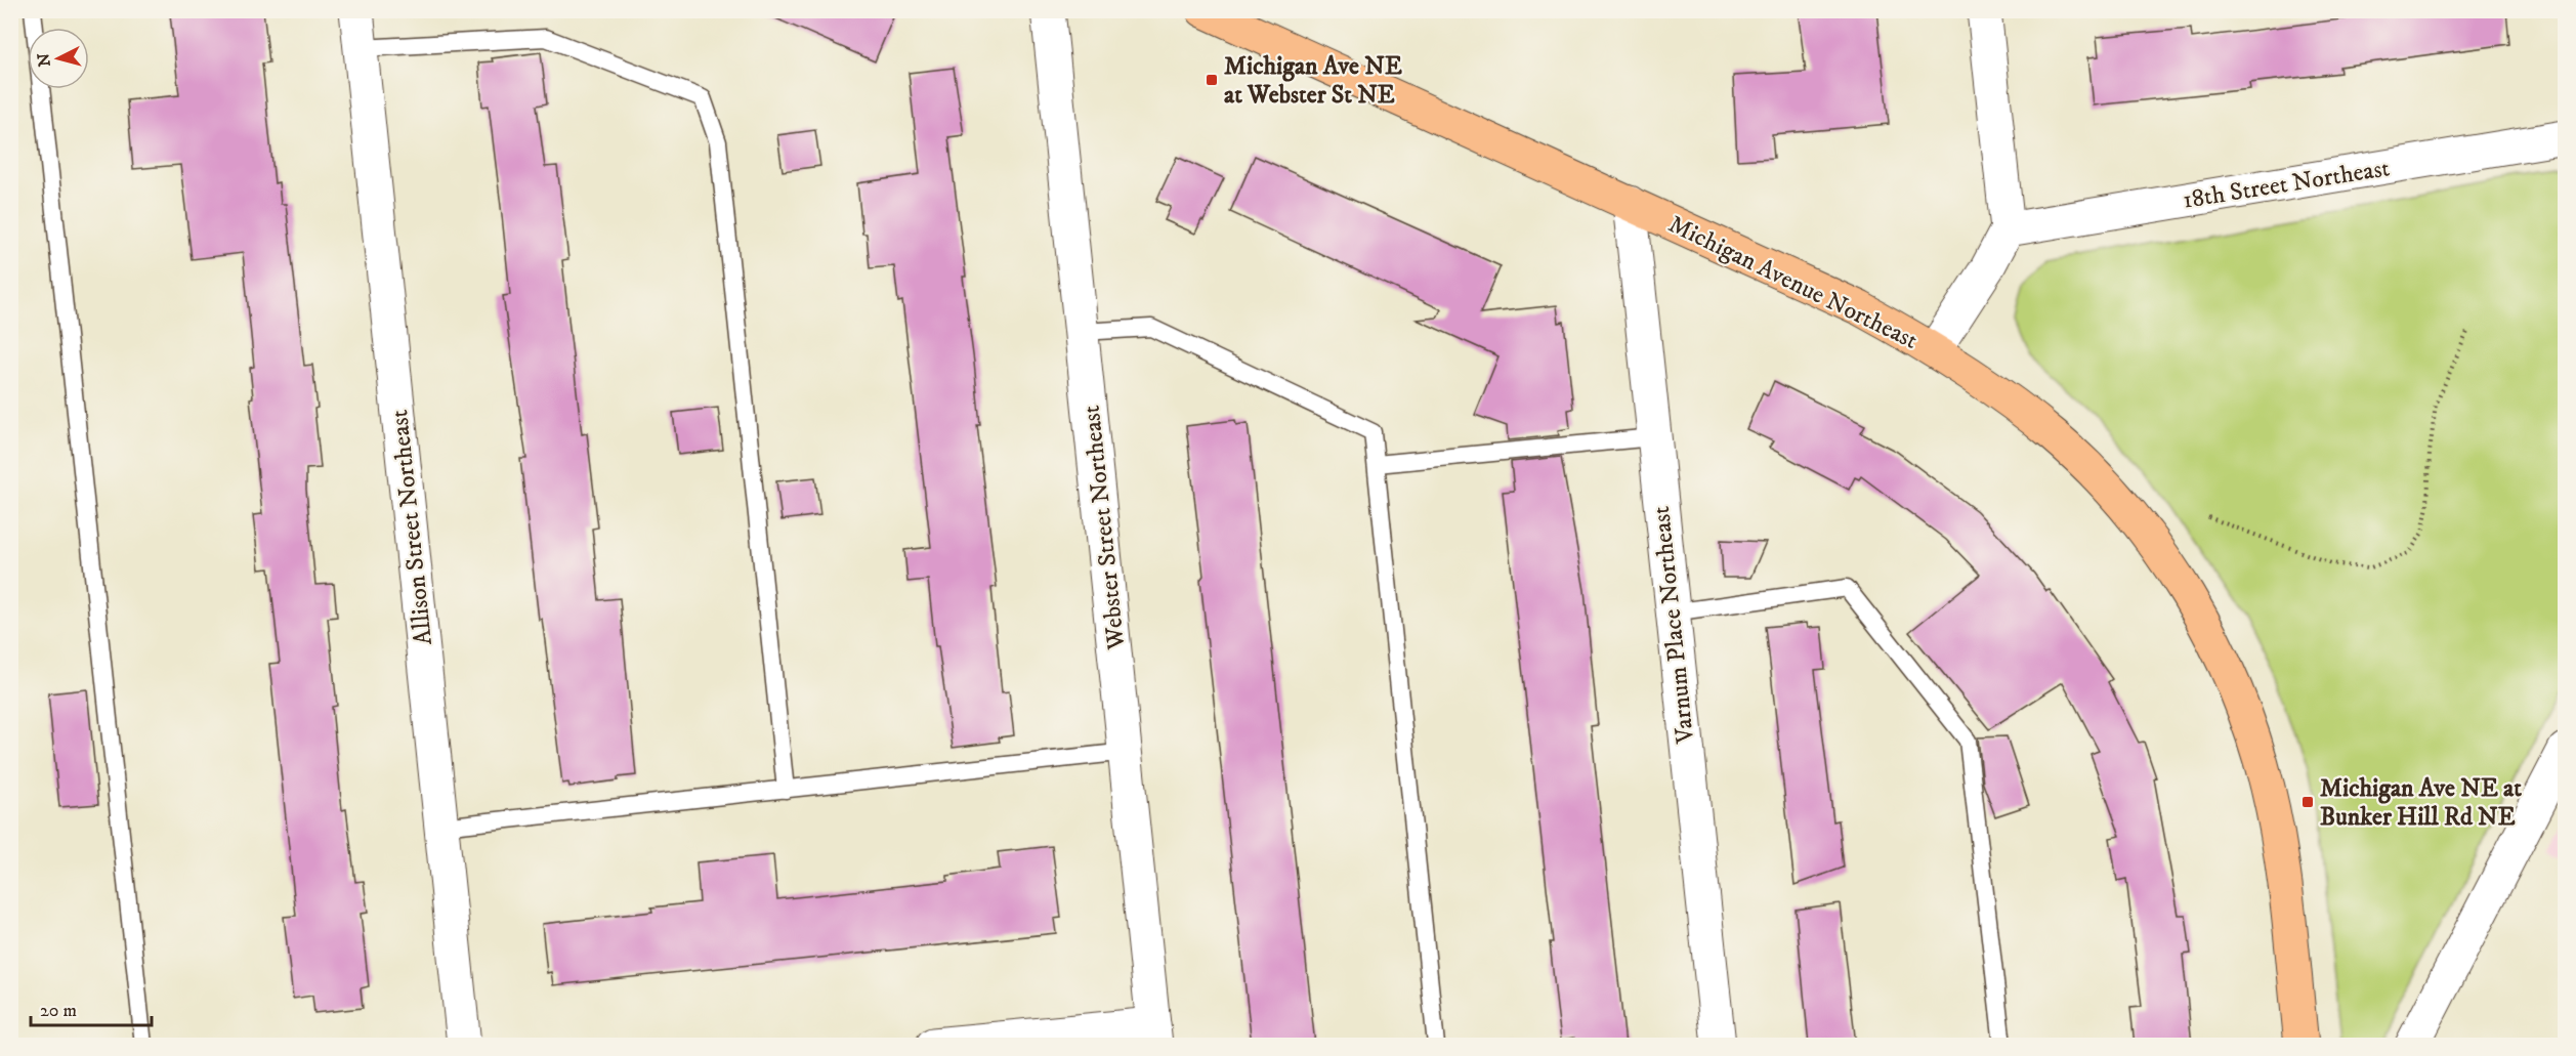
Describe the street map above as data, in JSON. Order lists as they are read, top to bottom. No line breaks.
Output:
{"streets":{"main road":["Michigan Avenue Northeast"],"street":["18th Street Northeast","Allison Street Northeast","Webster Street Northeast","Varnum Place Northeast"]},"crossings":[["Michigan Avenue Northeast","Varnum Place Northeast"]],"places":{"transit":["Michigan Ave NE at Webster St NE","Michigan Ave NE at Bunker Hill Rd NE"]},"scale_bar":"20 m","north":"left"}
